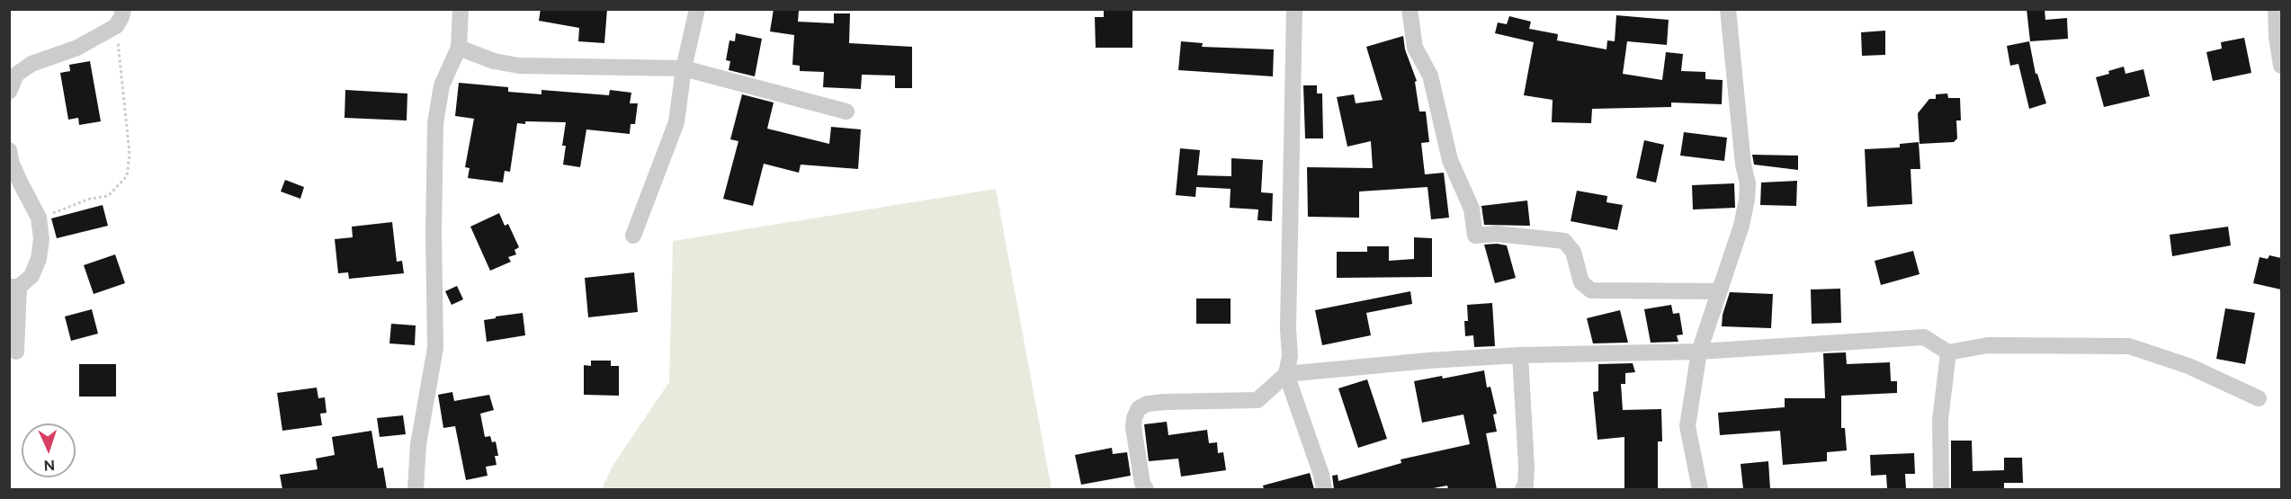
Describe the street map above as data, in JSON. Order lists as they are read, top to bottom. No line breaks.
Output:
{"north":"bottom"}
